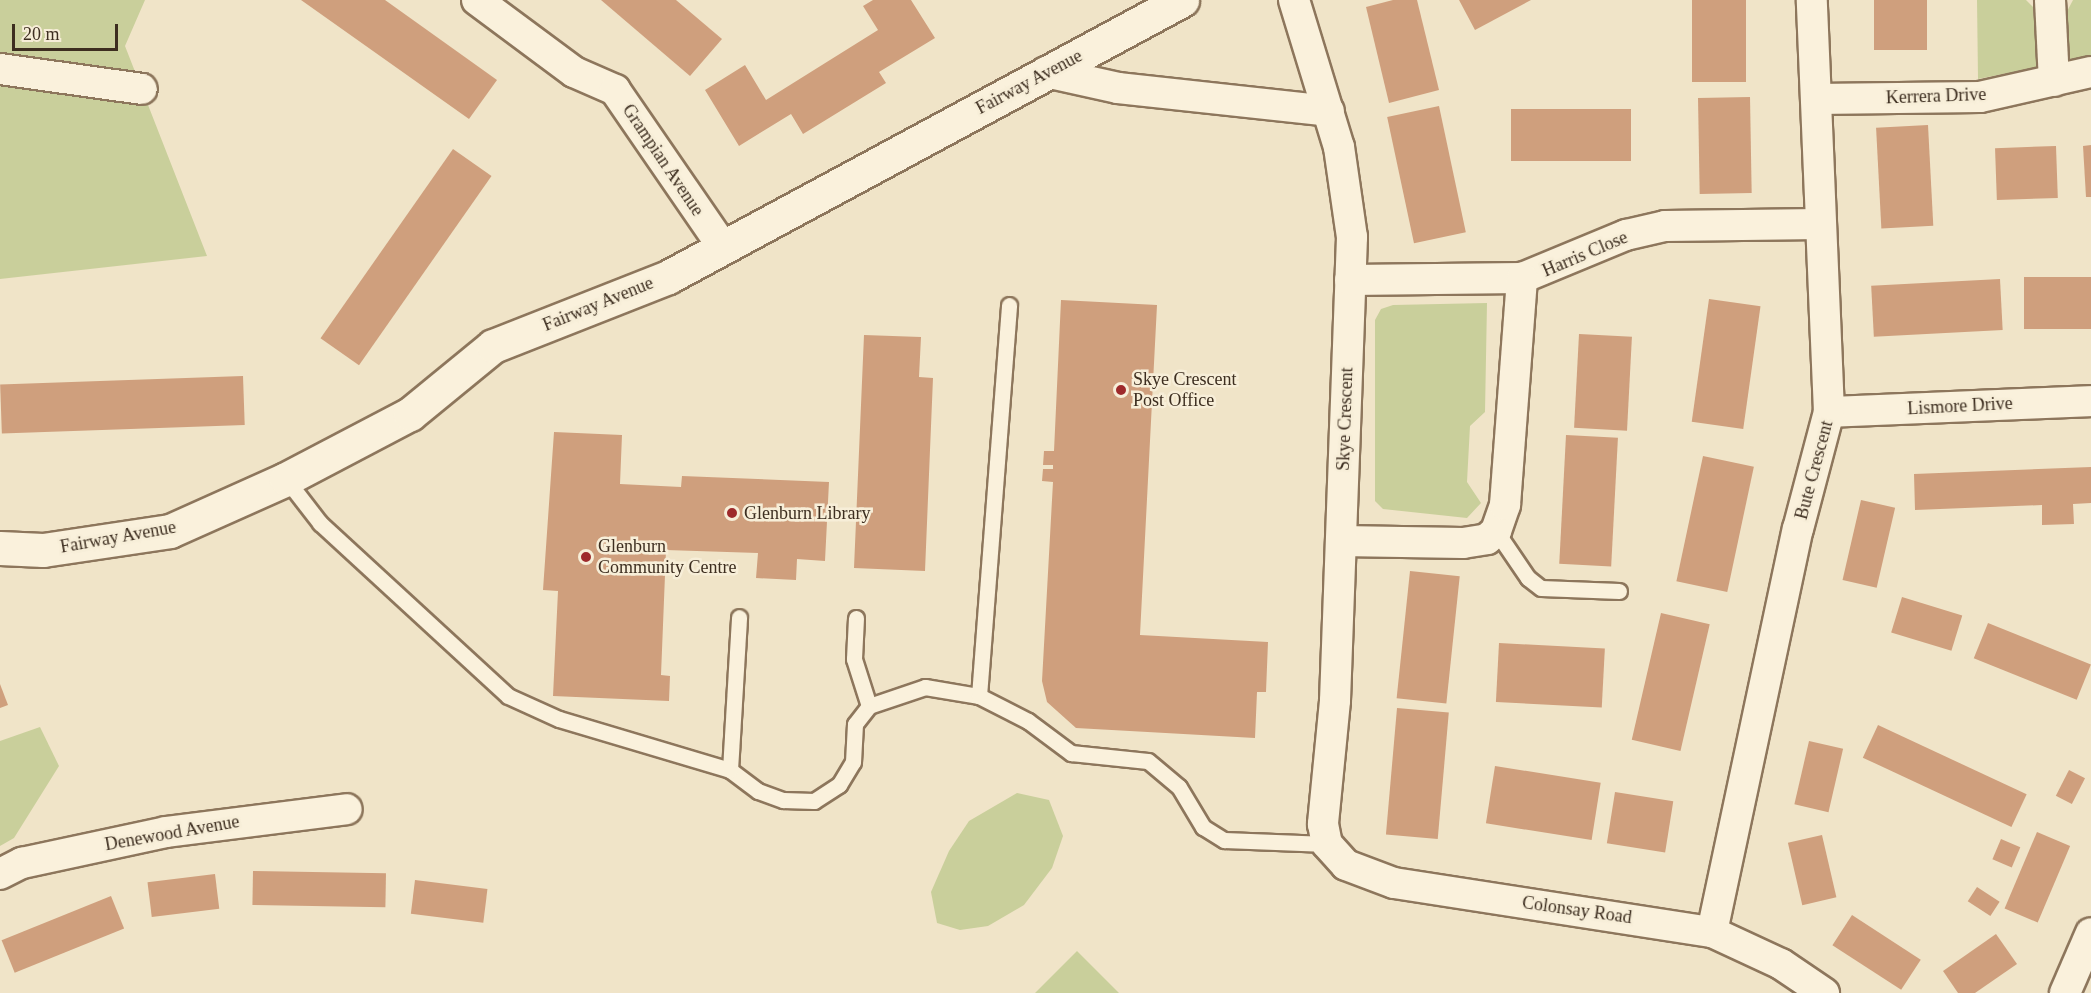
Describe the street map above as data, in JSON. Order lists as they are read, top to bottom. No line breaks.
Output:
{"streets":{"street":["Fairway Avenue","Kerrera Drive","Grampian Avenue","Harris Close","Lismore Drive","Skye Crescent","Bute Crescent","Denewood Avenue","Colonsay Road"]},"crossings":[["Fairway Avenue","Grampian Avenue"],["Kerrera Drive","Bute Crescent"],["Harris Close","Skye Crescent"],["Harris Close","Bute Crescent"],["Lismore Drive","Bute Crescent"],["Skye Crescent","Colonsay Road"],["Bute Crescent","Colonsay Road"]],"places":["Skye Crescent Post Office","Glenburn Library","Glenburn Community Centre"],"scale_bar":"20 m"}
